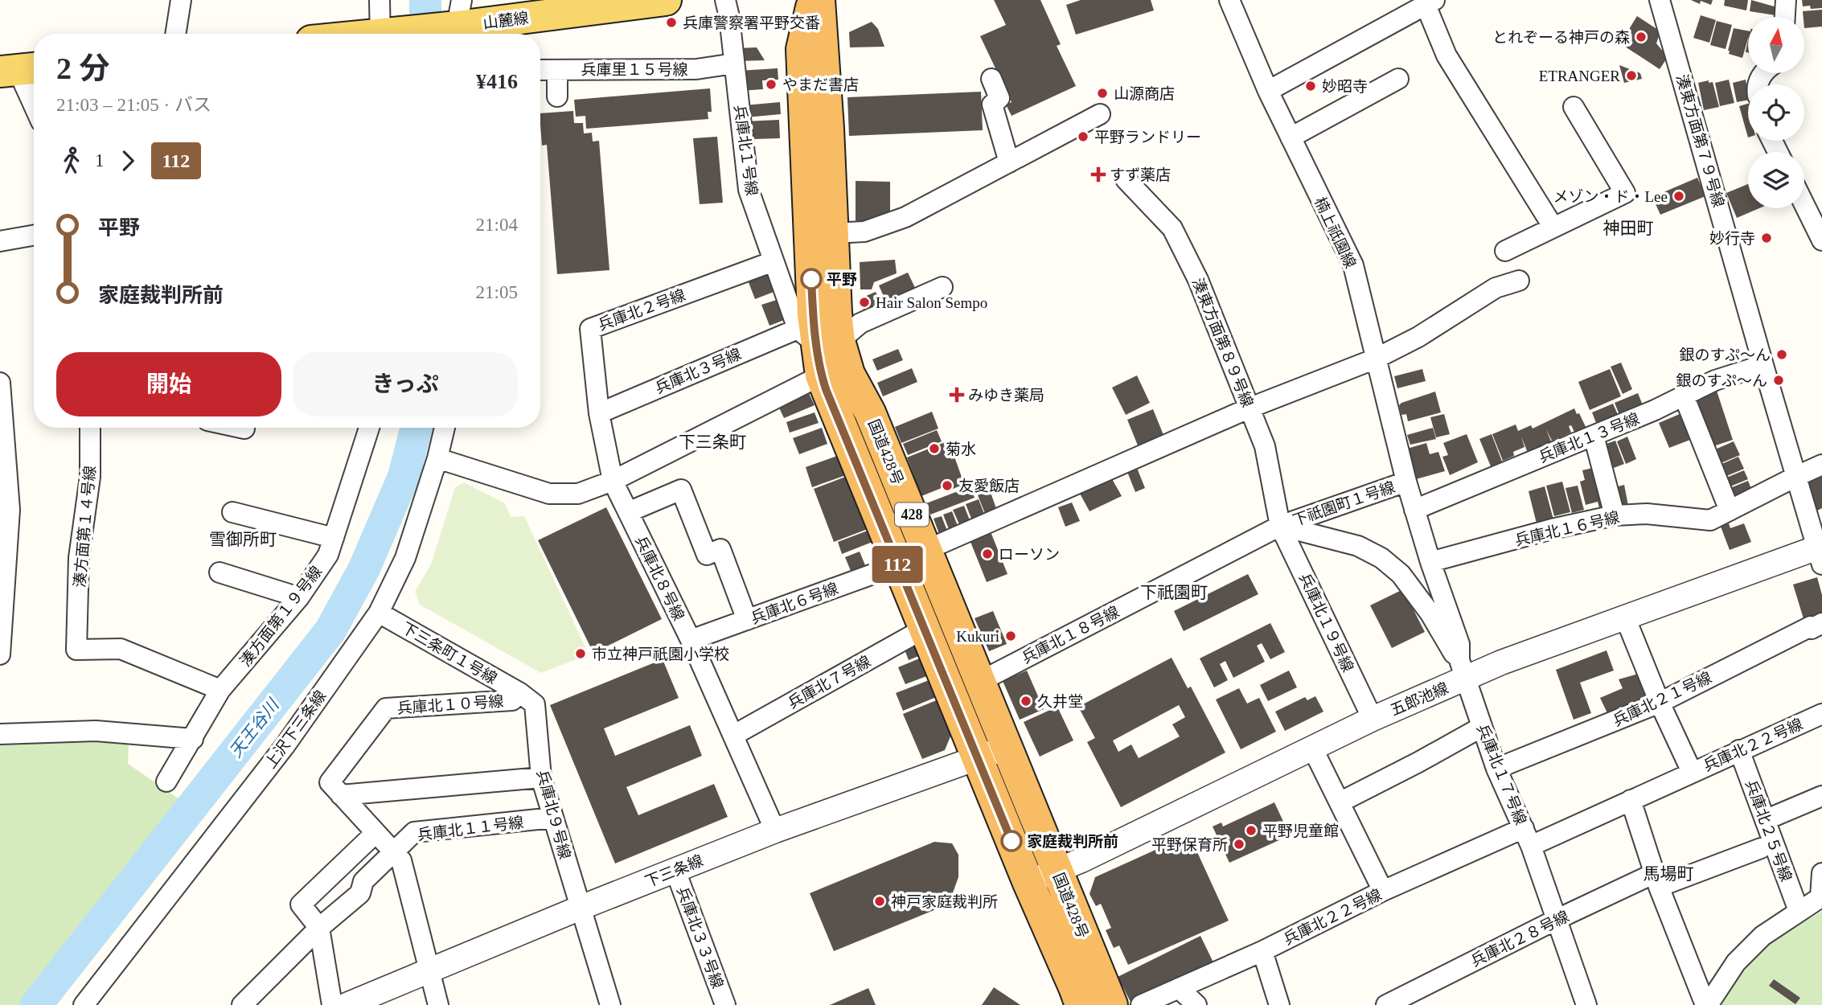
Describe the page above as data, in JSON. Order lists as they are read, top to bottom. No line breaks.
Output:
{"streets":{"highway":["国道428号","428"],"main road":["山麓線"],"street":["兵庫里１５号線","湊東方面第７９号線","兵庫北１号線","楠上祇園線","兵庫北２号線","湊東方面第８９号線","兵庫北３号線","兵庫北１３号線","下祇園町１号線","湊方面第１４号線","兵庫北１６号線","兵庫北８号線","兵庫北６号線","湊方面第１９号線","兵庫北１９号線","兵庫北１８号線","下三条町１号線","兵庫北７号線","五郎池線","兵庫北２１号線","兵庫北１０号線","上沢下三条線","兵庫北２２号線","兵庫北１７号線","兵庫北９号線","兵庫北１１号線","兵庫北２５号線","下三条線","兵庫北３３号線","兵庫北２８号線"]},"crossings":[["兵庫里１５号線","兵庫北１号線"],["湊東方面第７９号線","兵庫北１３号線"],["湊東方面第７９号線","兵庫北１６号線"],["湊東方面第７９号線","五郎池線"],["兵庫北１号線","兵庫北２号線"],["兵庫北１号線","兵庫北３号線"],["兵庫北１号線","国道428号"],["楠上祇園線","兵庫北１３号線"],["楠上祇園線","下祇園町１号線"],["楠上祇園線","兵庫北１７号線"],["兵庫北２号線","兵庫北３号線"],["兵庫北２号線","兵庫北８号線"],["湊東方面第８９号線","下祇園町１号線"],["湊東方面第８９号線","兵庫北１９号線"],["湊東方面第８９号線","兵庫北１８号線"],["兵庫北３号線","国道428号"],["兵庫北１３号線","兵庫北１７号線"],["国道428号","兵庫北６号線"],["国道428号","兵庫北１８号線"],["国道428号","兵庫北７号線"],["国道428号","五郎池線"],["国道428号","下三条線"],["下祇園町１号線","兵庫北１９号線"],["下祇園町１号線","兵庫北１８号線"],["湊方面第１４号線","湊方面第１９号線"],["兵庫北１６号線","兵庫北１７号線"],["兵庫北８号線","兵庫北６号線"],["兵庫北８号線","兵庫北７号線"],["兵庫北８号線","下三条線"],["兵庫北１９号線","兵庫北１８号線"],["兵庫北１９号線","五郎池線"],["下三条町１号線","兵庫北１０号線"],["下三条町１号線","上沢下三条線"],["下三条町１号線","兵庫北９号線"],["五郎池線","兵庫北１７号線"],["兵庫北２１号線","兵庫北１７号線"],["兵庫北１０号線","兵庫北９号線"],["兵庫北１０号線","兵庫北１１号線"],["兵庫北１０号線","下三条線"],["兵庫北２２号線","兵庫北１７号線"],["兵庫北２２号線","兵庫北２５号線"],["兵庫北１７号線","兵庫北２８号線"],["兵庫北９号線","兵庫北１１号線"],["兵庫北９号線","下三条線"],["下三条線","兵庫北３３号線"]],"districts":["神田町","下三条町","雪御所町","下祇園町","馬場町"],"water":["天王谷川"],"places":{"other":["兵庫警察署平野交番","とれぞーる神戸の森","ETRANGER","やまだ書店","妙昭寺","山源商店","平野ランドリー","メゾン・ド・Lee","妙行寺","平野","Hair Salon Sempo","銀のすぷ～ん","銀のすぷ〜ん","菊水","友愛飯店","ローソン","Kukuri","市立神戸祇園小学校","久井堂","平野児童館","家庭裁判所前","平野保育所","神戸家庭裁判所"],"health":["すず薬店","みゆき薬局"]},"lines":["bus line 112"],"north":"top","page":{"on_map":"112","heading":["2 分","21:03 – 21:05 · バス","¥416"],"legs":["1","112"],"list":[{"name":"平野","value":"21:04"},{"name":"家庭裁判所前","value":"21:05"}],"buttons":["開始","きっぷ"]}}
